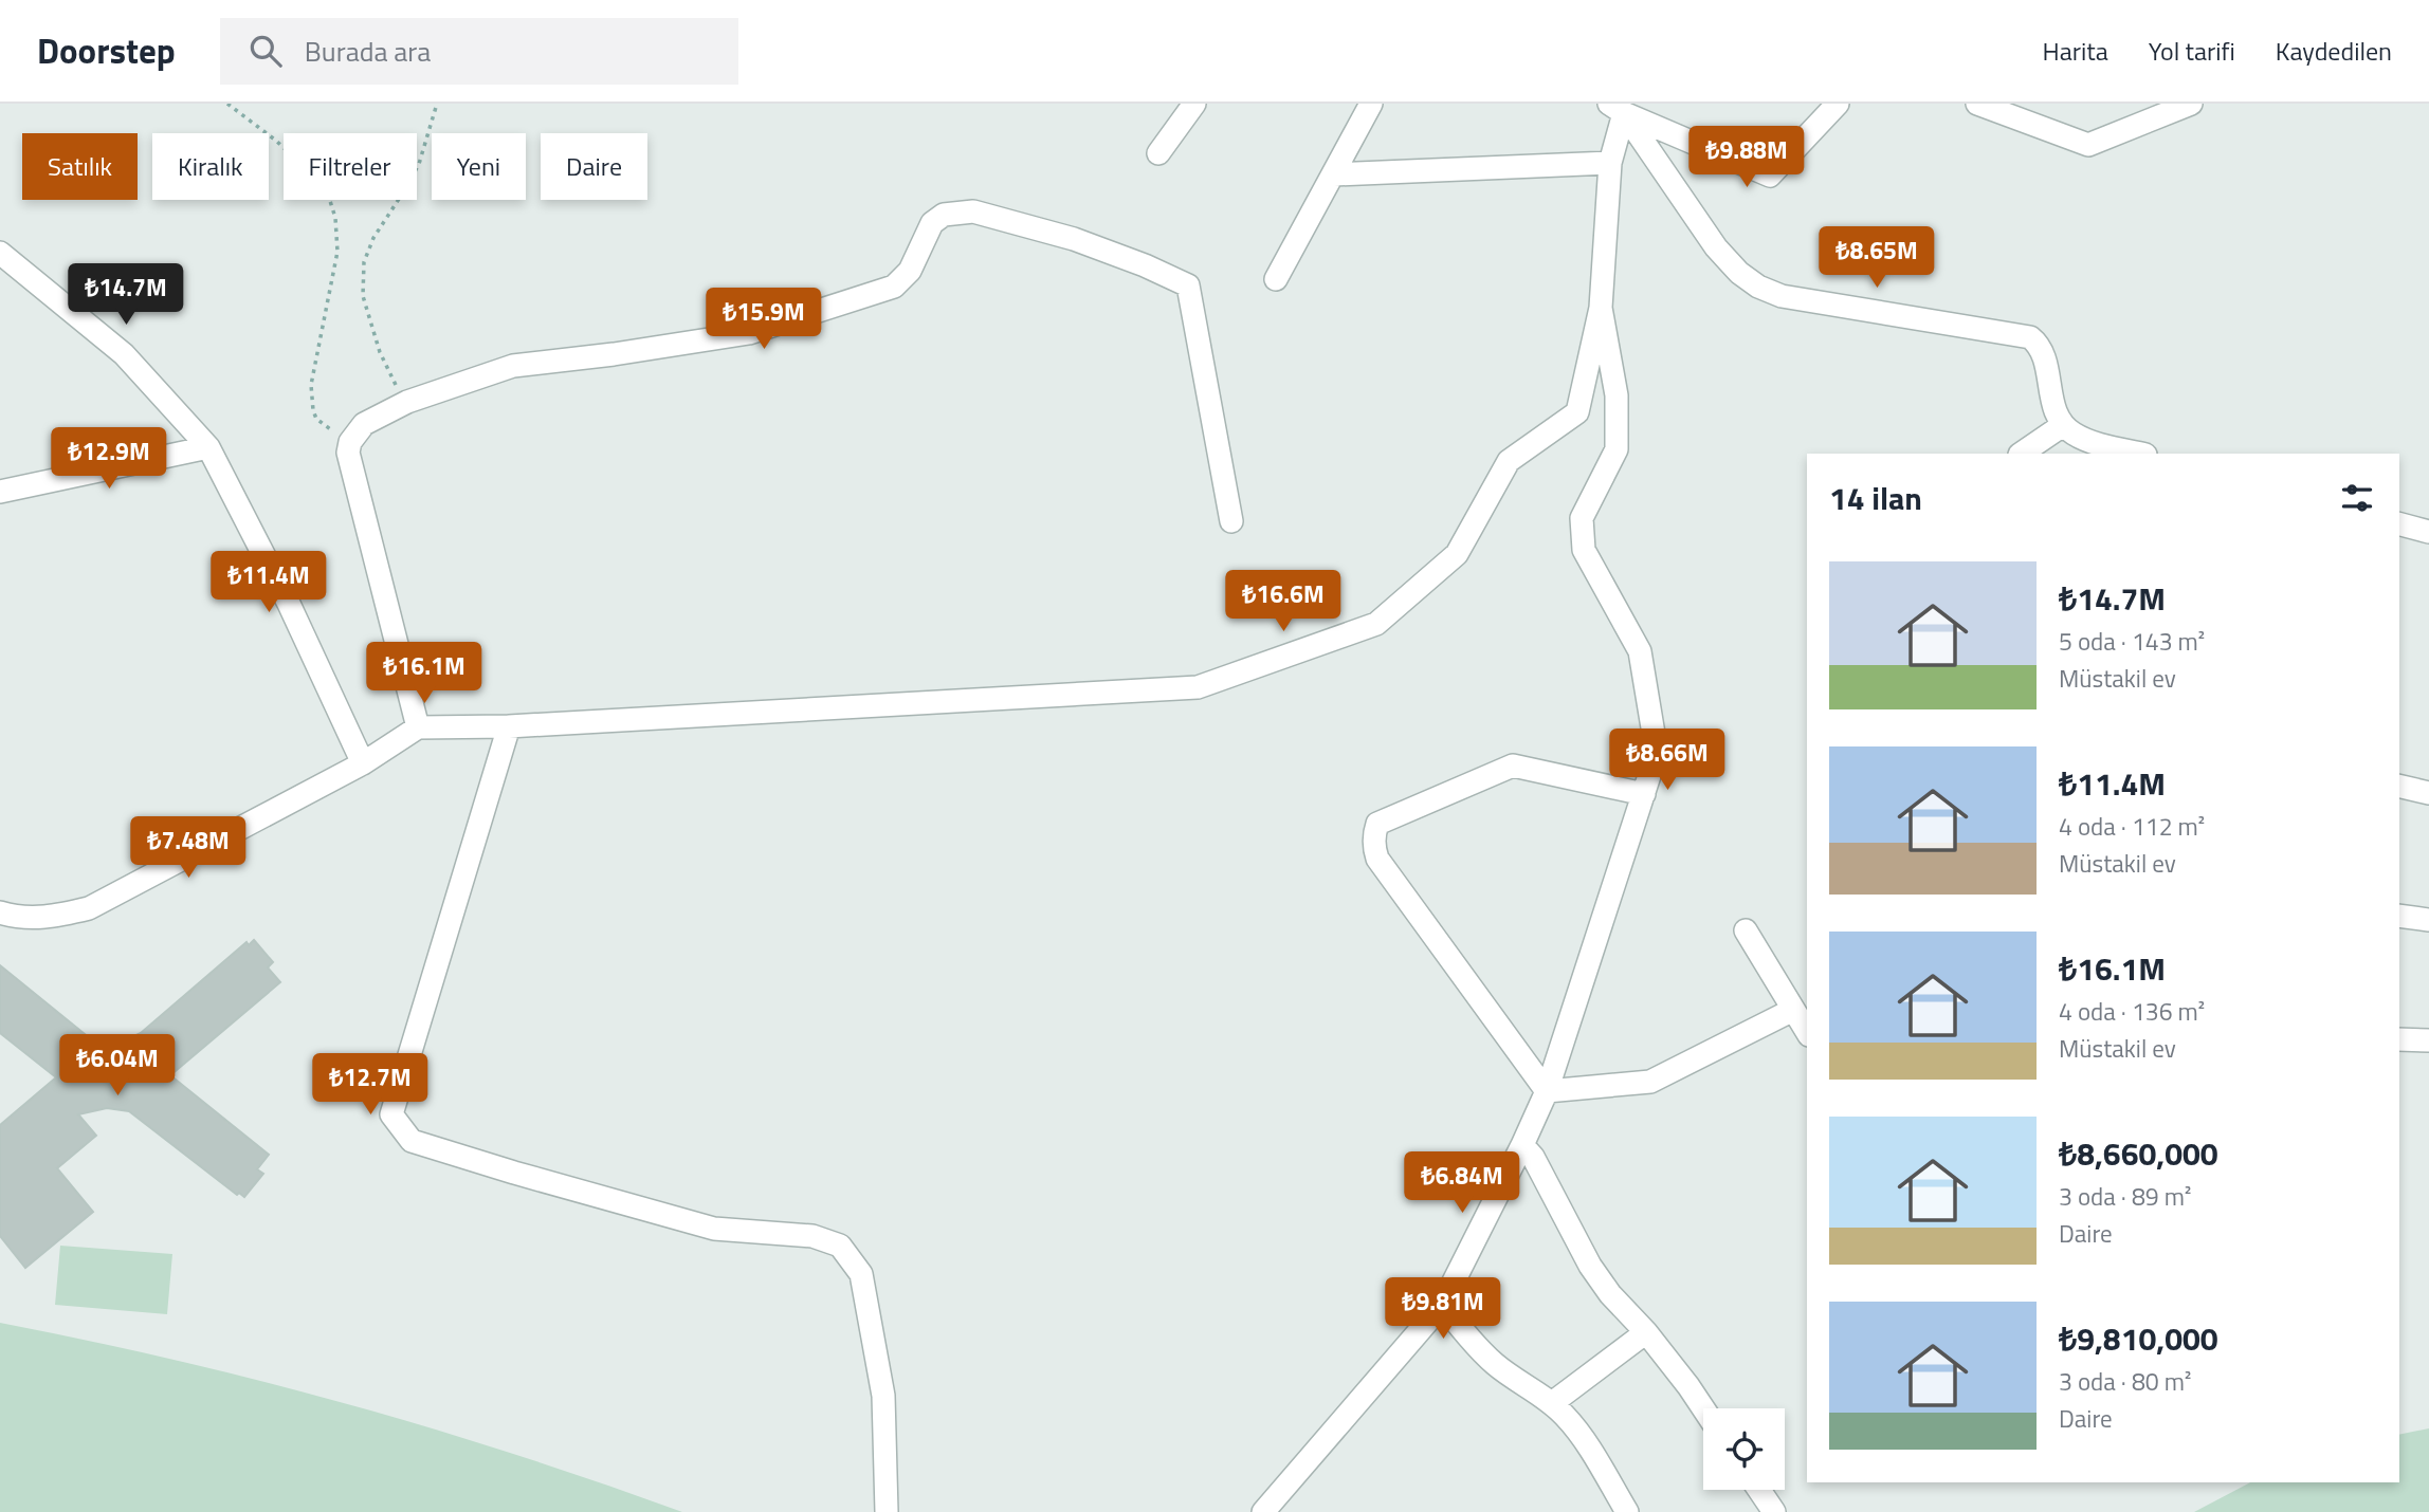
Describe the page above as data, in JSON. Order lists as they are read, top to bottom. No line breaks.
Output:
{"page":{"header":"Doorstep","search":"Burada ara","nav":["Harita","Yol tarifi","Kaydedilen"],"price":["₺9.88M","₺8.65M","₺14.7M","₺15.9M","₺12.9M","₺11.4M","₺16.6M","₺16.1M","₺8.66M","₺7.48M","₺6.04M","₺12.7M","₺6.84M","₺9.81M"],"chip":["Satılık","Kiralık","Filtreler","Yeni","Daire"],"heading":"14 ilan","list":[{"name":"₺14.7M","note":"5 oda · 143 m² · Müstakil ev"},{"name":"₺11.4M","note":"4 oda · 112 m² · Müstakil ev"},{"name":"₺16.1M","note":"4 oda · 136 m² · Müstakil ev"},{"name":"₺8,660,000","note":"3 oda · 89 m² · Daire"},{"name":"₺9,810,000","note":"3 oda · 80 m² · Daire"}]}}
